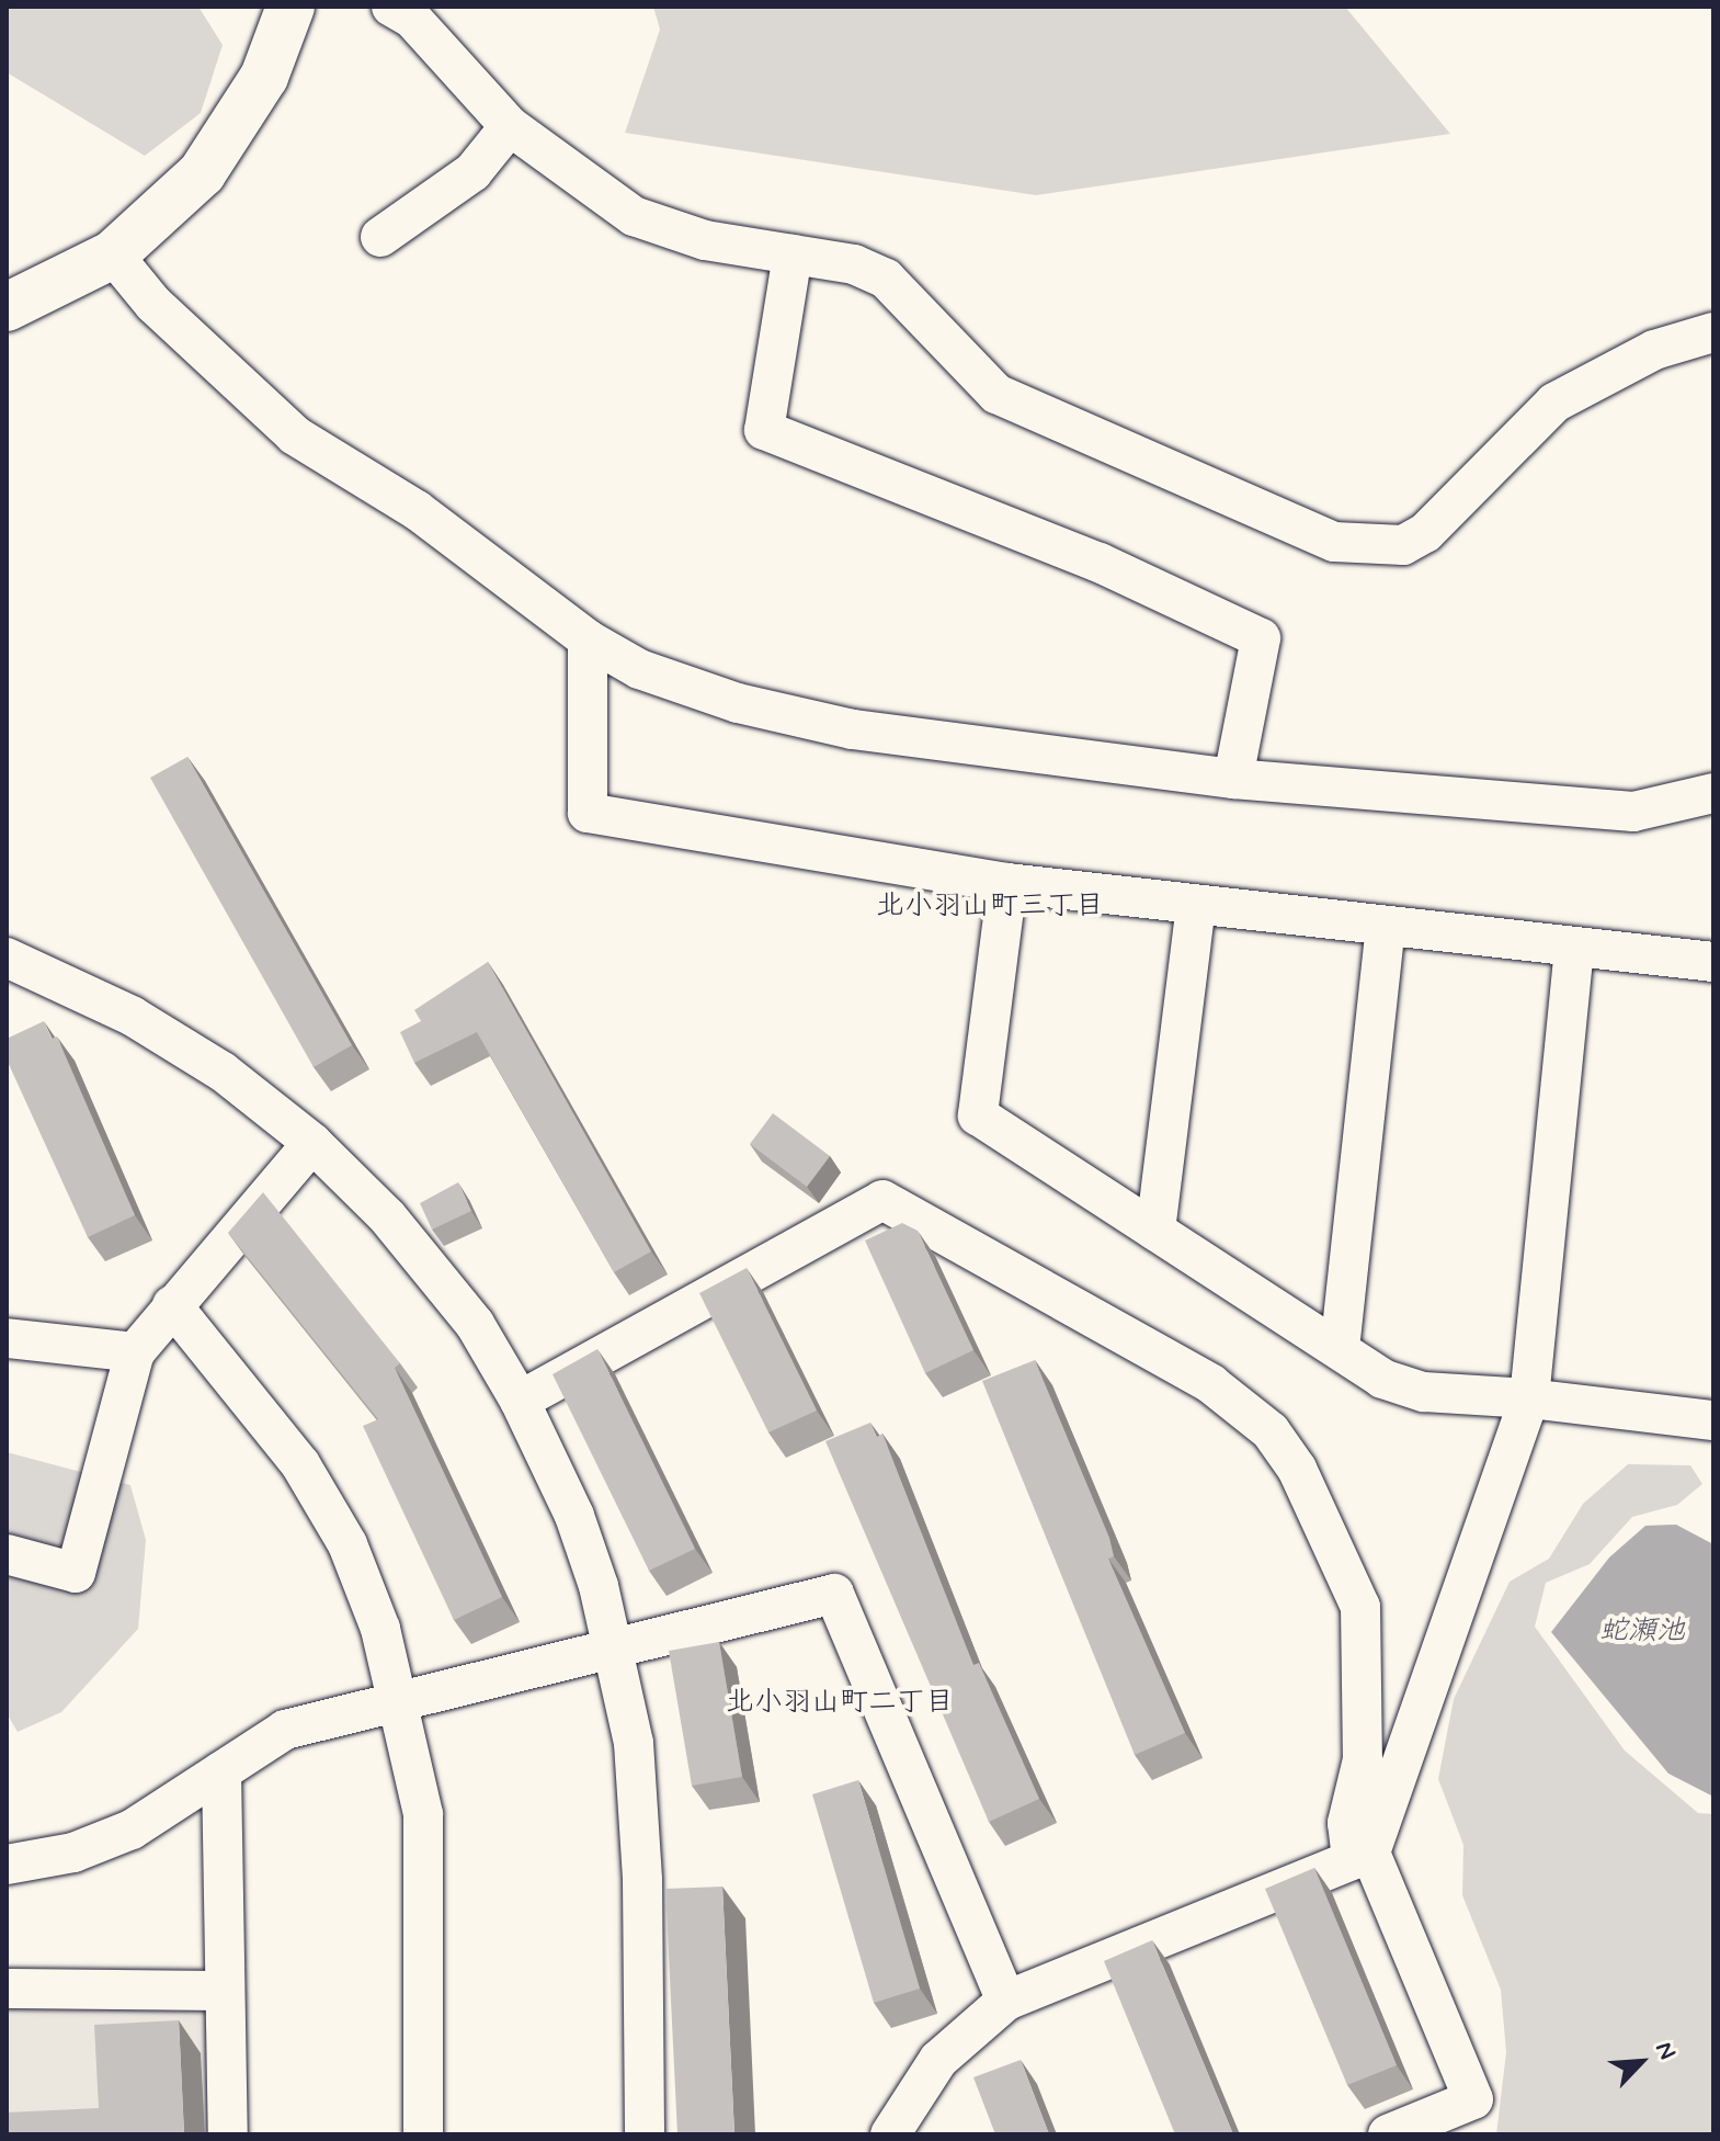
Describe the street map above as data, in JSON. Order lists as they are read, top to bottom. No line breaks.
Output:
{"districts":["北小羽山町三丁目","北小羽山町二丁目"],"water":["蛇瀬池"],"north":"top right"}
